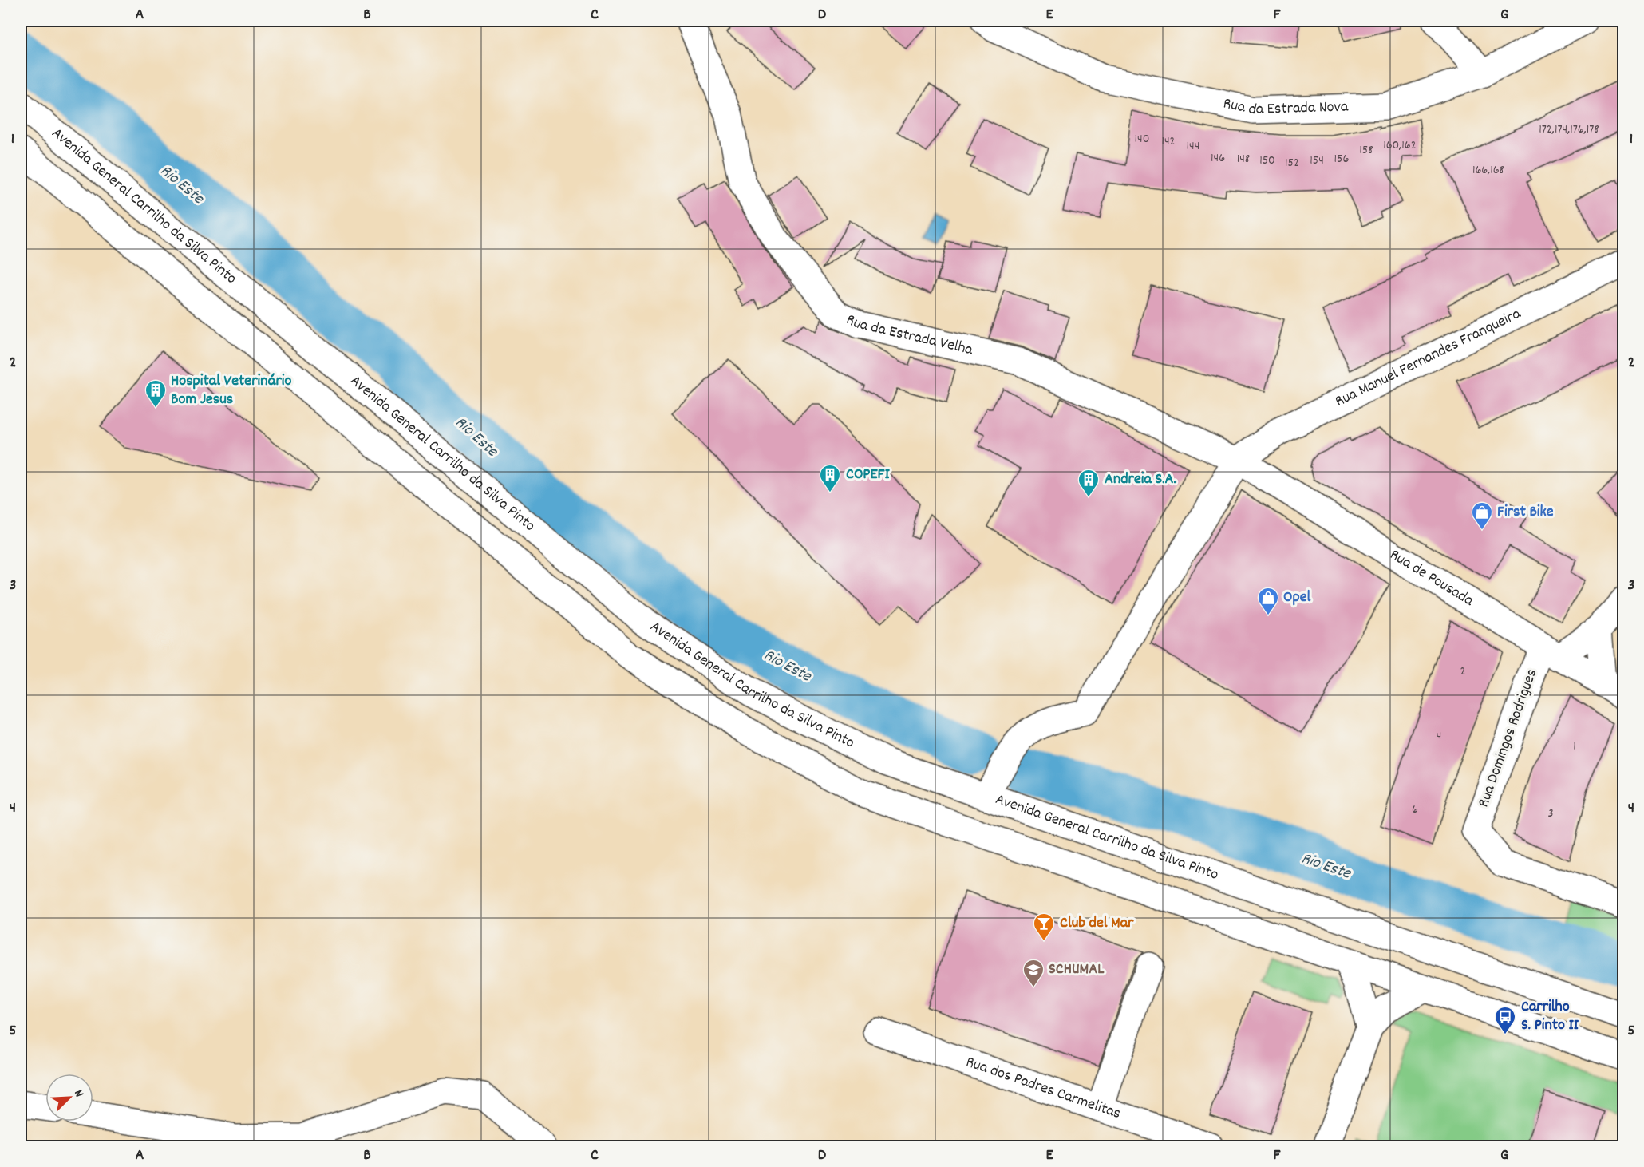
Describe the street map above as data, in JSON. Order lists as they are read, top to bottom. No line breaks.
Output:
{"streets":{"main road":["Rua da Estrada Nova","Avenida General Carrilho da Silva Pinto","Rua da Estrada Velha","Rua Manuel Fernandes Franqueira","Rua de Pousada","Rua Domingos Rodrigues","Rua dos Padres Carmelitas"]},"crossings":[["Rua da Estrada Velha","Rua Manuel Fernandes Franqueira"],["Rua da Estrada Velha","Rua de Pousada"],["Rua Manuel Fernandes Franqueira","Rua de Pousada"],["Rua de Pousada","Rua Domingos Rodrigues"]],"water":["Rio Este"],"places":{"building":["Hospital Veterinário Bom Jesus","COPEFI","Andreia S.A."],"shop":["First Bike","Opel"],"bar":["Club del Mar"],"school or university":["SCHUMAL"],"bus stop":["Carrilho S. Pinto II"]},"house_numbers":["172,174,176,178","140","142","160,162","144","158","146","148","156","150","154","152","166,168","2","4","1","6","3"],"north":"top right","grid":{"columns":["A","B","C","D","E","F","G"],"rows":["1","2","3","4","5"]}}
